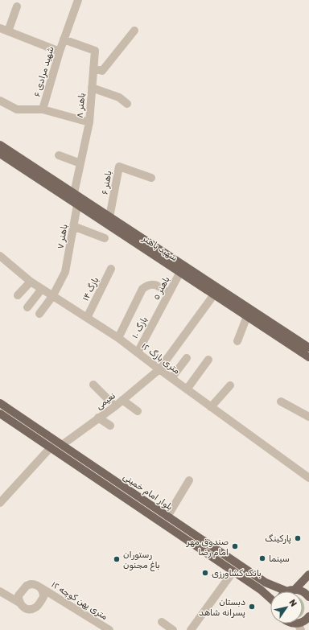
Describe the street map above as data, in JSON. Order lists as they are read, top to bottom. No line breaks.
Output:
{"streets":{"main road":["شهید باهنر","بلوار امام خمینی"],"street":["شهید مرادی ۶","باهنر ۸","باهنر ۶","باهنر ۷","باهنر ۵","بازگ ۱۴","بازگ ۱۰","۱۲ متری بازگ","نعیمی","۱۲ متری پهن کوچه"]},"crossings":[["شهید مرادی ۶","باهنر ۸"],["باهنر ۸","شهید باهنر"],["باهنر ۶","شهید باهنر"],["باهنر ۷","شهید باهنر"],["باهنر ۷","۱۲ متری بازگ"],["شهید باهنر","باهنر ۵"],["شهید باهنر","نعیمی"],["باهنر ۵","بازگ ۱۰"],["بازگ ۱۴","۱۲ متری بازگ"],["بازگ ۱۰","۱۲ متری بازگ"],["۱۲ متری بازگ","نعیمی"],["نعیمی","بلوار امام خمینی"]],"places":["پارکینگ","صندوق مهر امام رضا","سینما","رستوران باغ مجنون","بانک کشاورزی","دبستان پسرانه شاهد"],"north":"top right"}
